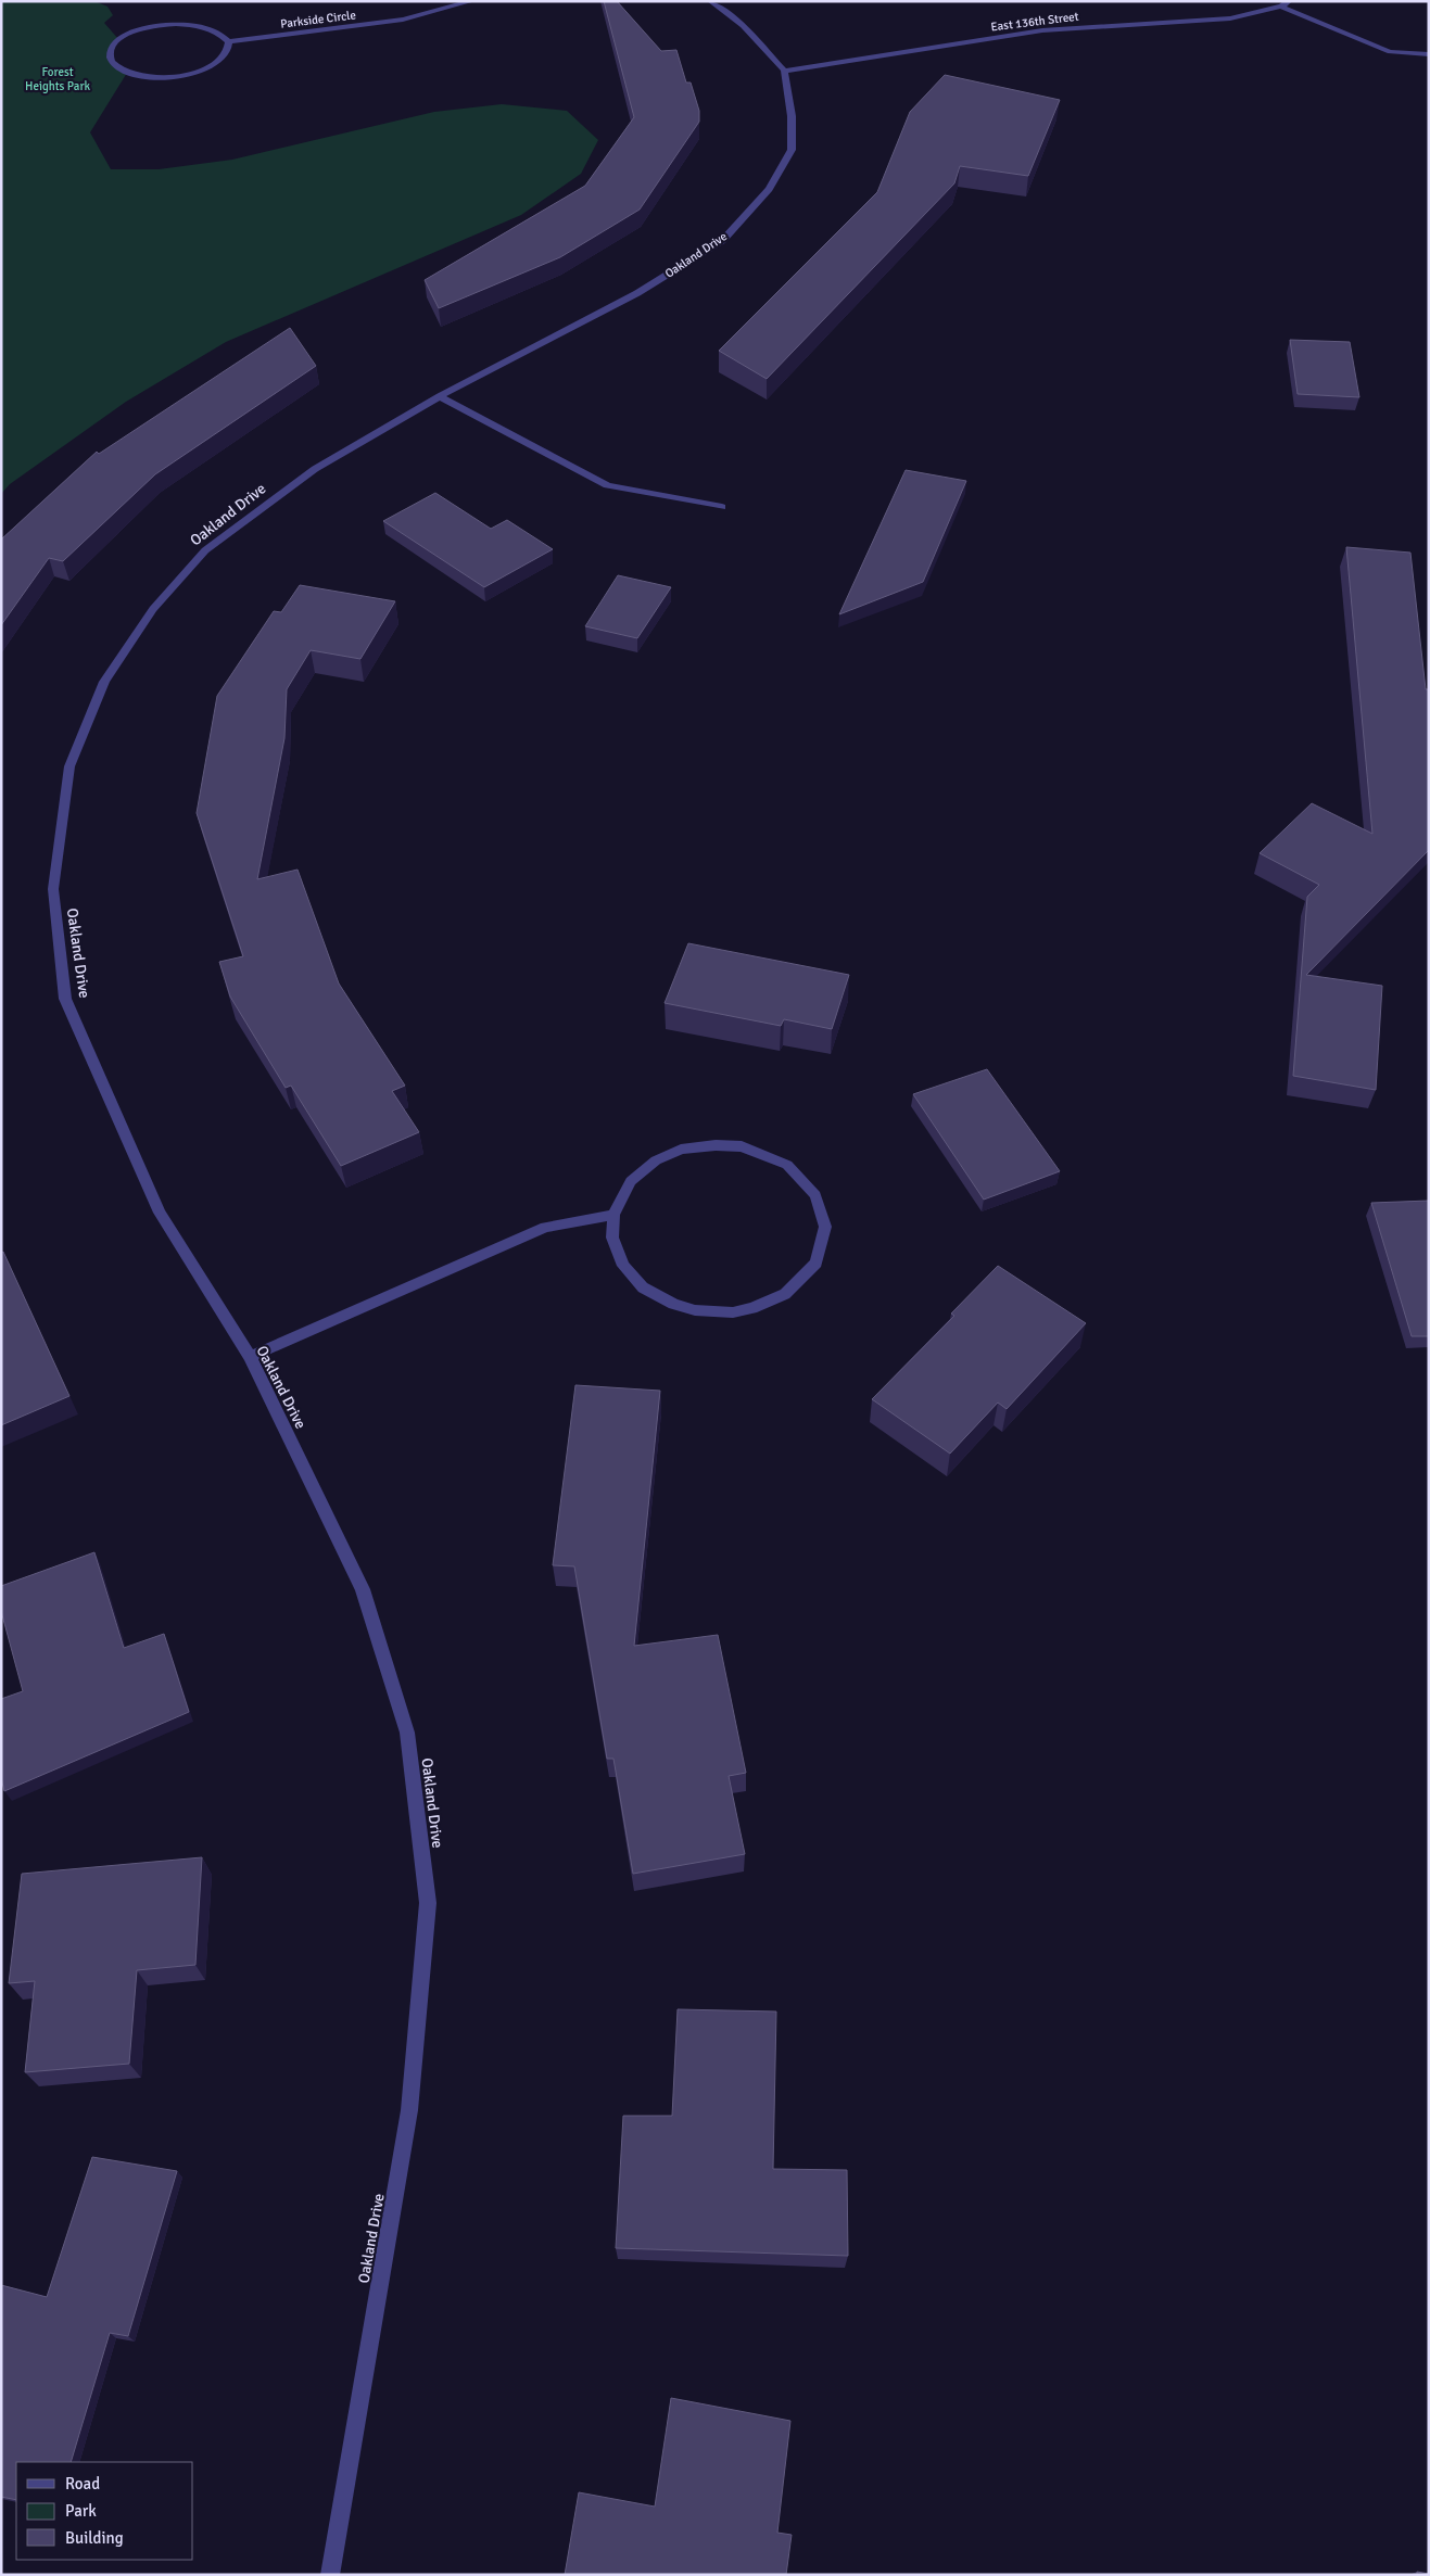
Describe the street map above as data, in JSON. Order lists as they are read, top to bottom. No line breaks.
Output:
{"streets":{"street":["Parkside Circle","East 136th Street","Oakland Drive"]},"crossings":[["East 136th Street","Oakland Drive"]],"parks":["Forest Heights Park"],"legend":["Road","Park","Building"]}
